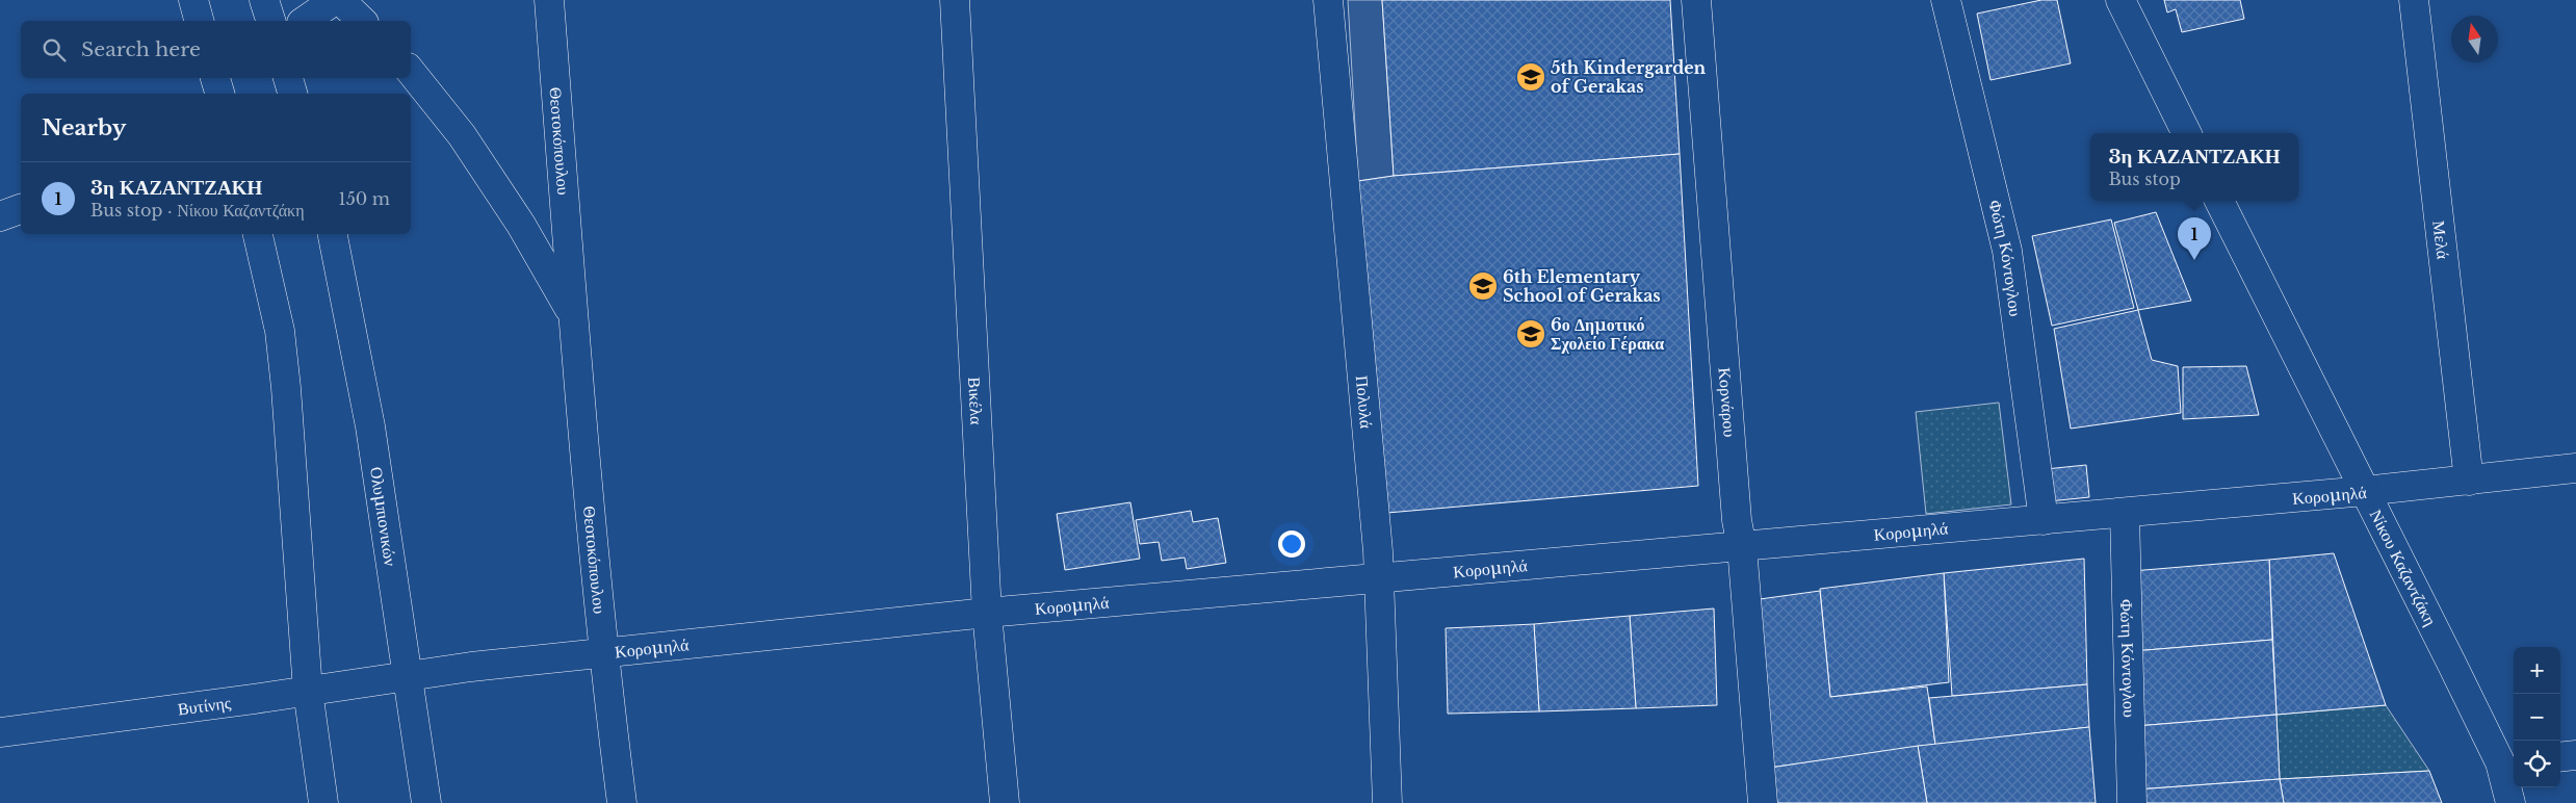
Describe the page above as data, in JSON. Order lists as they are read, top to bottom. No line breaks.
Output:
{"streets":{"street":["Θεοτοκόπουλου","Μελά","Φώτη Κόντογλου","Βικέλα","Πολυλά","Κορνάρου","Κορομηλά","Ολυμπιονικών","Νίκου Καζαντζάκη","Βυτίνης"]},"crossings":[["Θεοτοκόπουλου","Κορομηλά"],["Μελά","Κορομηλά"],["Φώτη Κόντογλου","Κορομηλά"],["Βικέλα","Κορομηλά"],["Πολυλά","Κορομηλά"],["Κορνάρου","Κορομηλά"],["Κορομηλά","Ολυμπιονικών"],["Κορομηλά","Νίκου Καζαντζάκη"],["Κορομηλά","Βυτίνης"],["Ολυμπιονικών","Βυτίνης"]],"places":{"school or university":["5th Kindergarden of Gerakas","6th Elementary School of Gerakas","6ο Δημοτικό Σχολείο Γέρακα"]},"north":"top","page":{"search":"Search here","heading":"Nearby","popup":["3η ΚΑΖΑΝΤΖΑΚΗ","Bus stop"],"list":[{"mark":"1","name":"3η ΚΑΖΑΝΤΖΑΚΗ","note":"Bus stop · Νίκου Καζαντζάκη","value":"150 m"}],"pins":"1","map_buttons":["+","−"]}}
